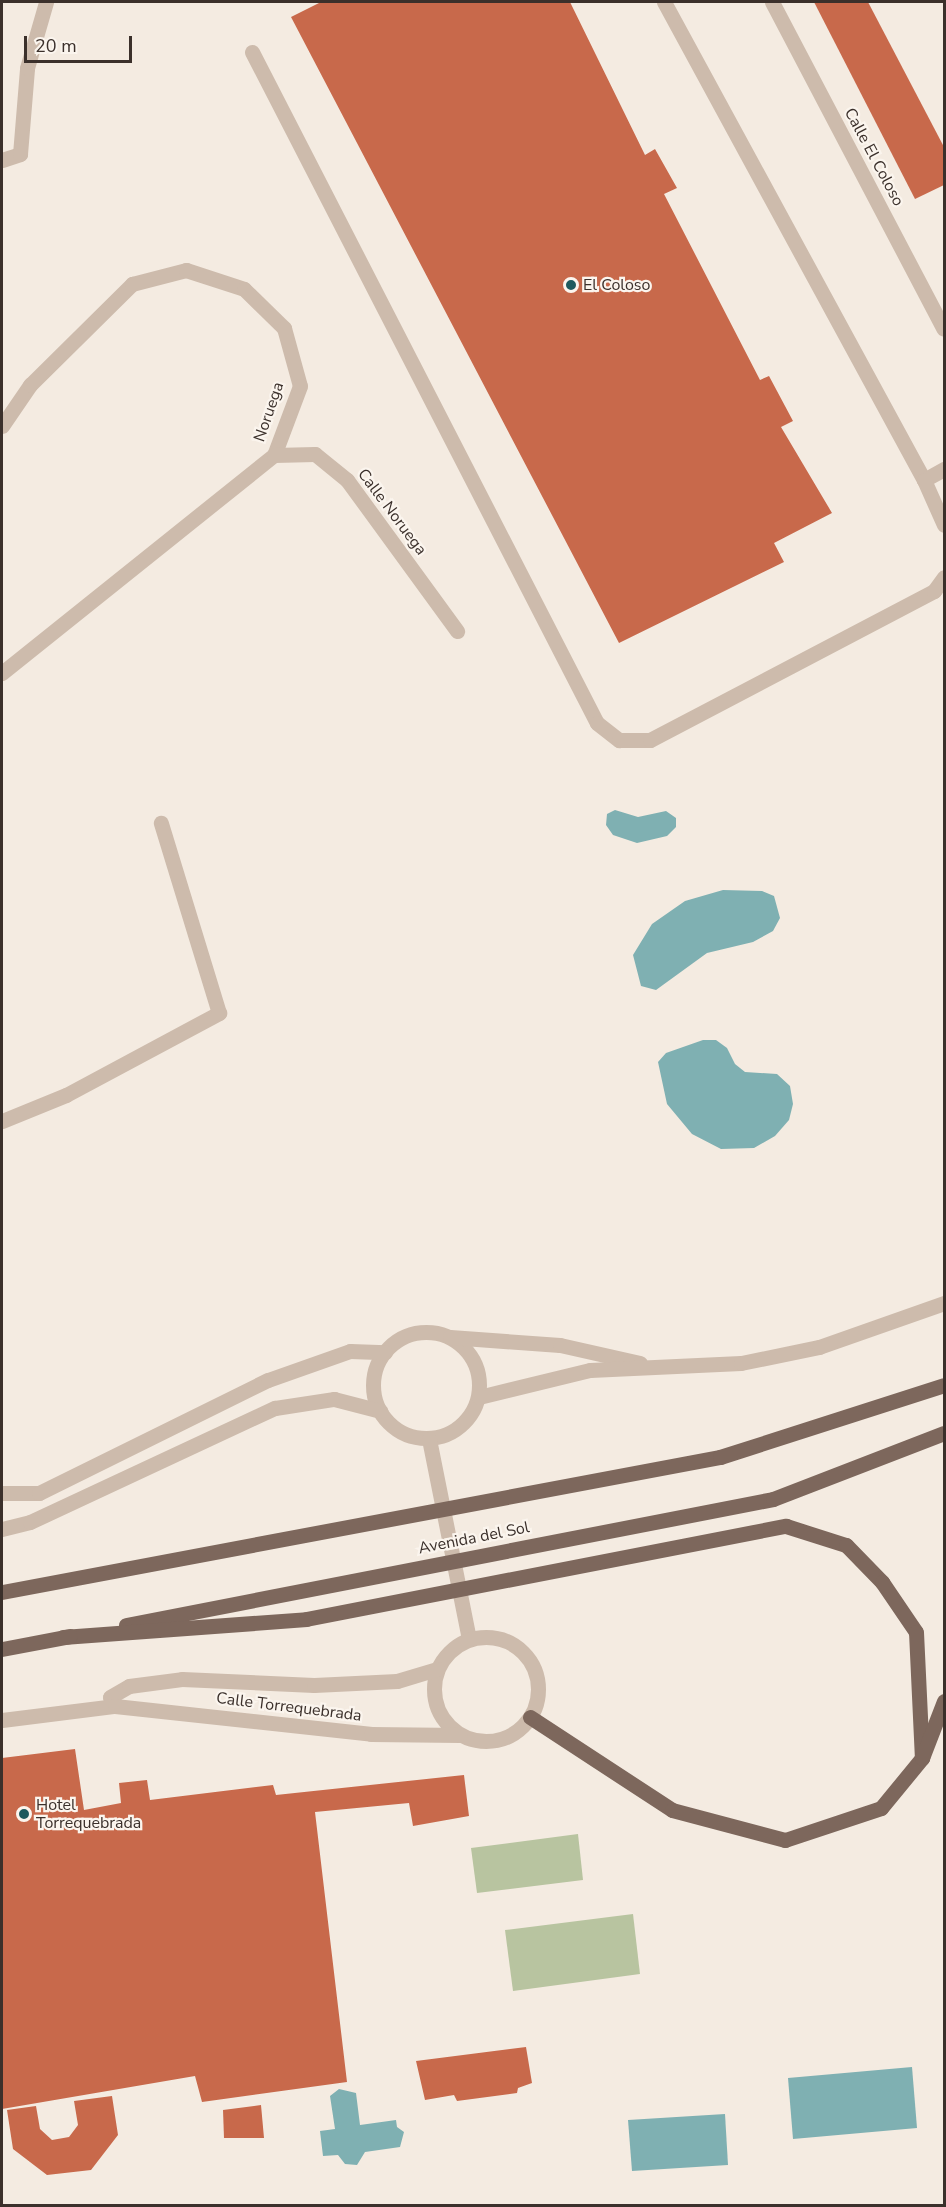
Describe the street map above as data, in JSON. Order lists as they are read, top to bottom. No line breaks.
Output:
{"streets":{"main road":["Avenida del Sol"],"street":["Calle El Coloso","Noruega","Calle Noruega","Calle Torrequebrada"]},"crossings":[["Noruega","Calle Noruega"]],"places":["El Coloso","Hotel Torrequebrada"],"scale_bar":"20 m"}
